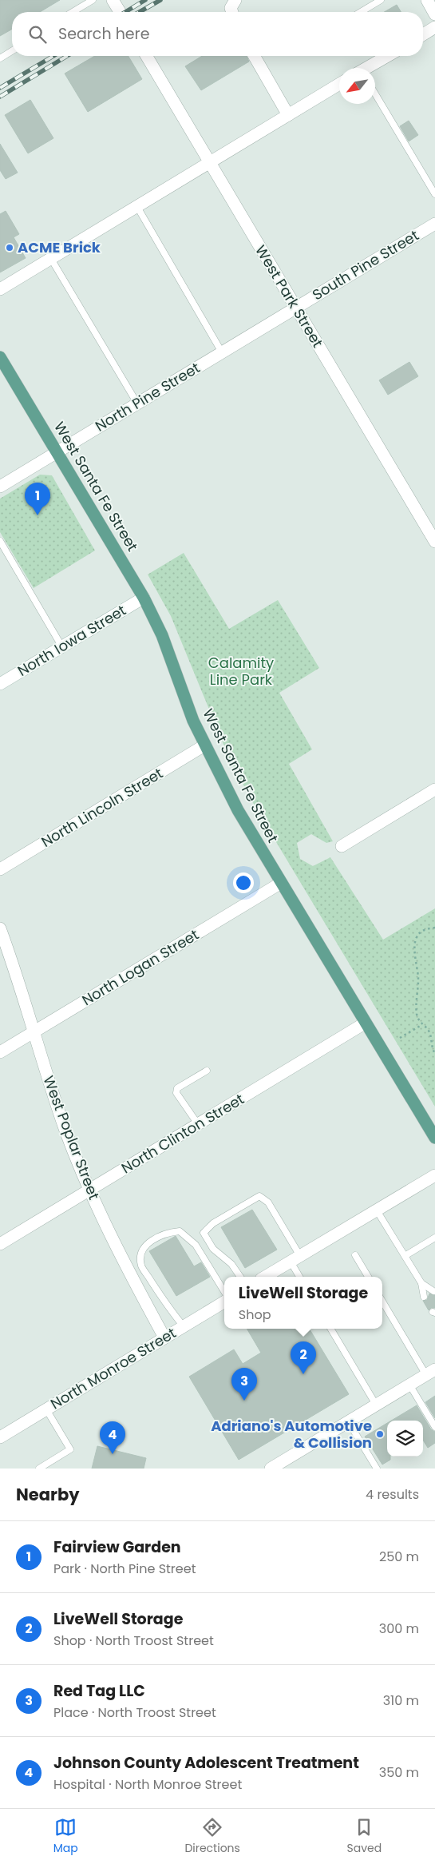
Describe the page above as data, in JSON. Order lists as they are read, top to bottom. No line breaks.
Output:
{"streets":{"main road":["West Santa Fe Street"],"street":["South Pine Street","West Park Street","North Pine Street","North Iowa Street","North Lincoln Street","North Logan Street","North Clinton Street","West Poplar Street","North Monroe Street"]},"crossings":[["South Pine Street","West Park Street"],["South Pine Street","North Pine Street"],["West Park Street","North Pine Street"],["North Pine Street","West Santa Fe Street"],["West Santa Fe Street","North Iowa Street"],["West Santa Fe Street","North Lincoln Street"],["West Santa Fe Street","North Logan Street"],["West Santa Fe Street","North Clinton Street"],["North Logan Street","West Poplar Street"],["North Clinton Street","West Poplar Street"],["West Poplar Street","North Monroe Street"]],"parks":["Calamity Line Park"],"places":["ACME Brick","Adriano's Automotive & Collision"],"north":"bottom left","page":{"search":"Search here","pins":["1","2","3","4"],"popup":["LiveWell Storage","Shop"],"heading":["Nearby","4 results"],"list":[{"mark":"1","name":"Fairview Garden","note":"Park · North Pine Street","value":"250 m"},{"mark":"2","name":"LiveWell Storage","note":"Shop · North Troost Street","value":"300 m"},{"mark":"3","name":"Red Tag LLC","note":"Place · North Troost Street","value":"310 m"},{"mark":"4","name":"Johnson County Adolescent Treatment","note":"Hospital · North Monroe Street","value":"350 m"}],"nav":["Map","Directions","Saved"]}}
